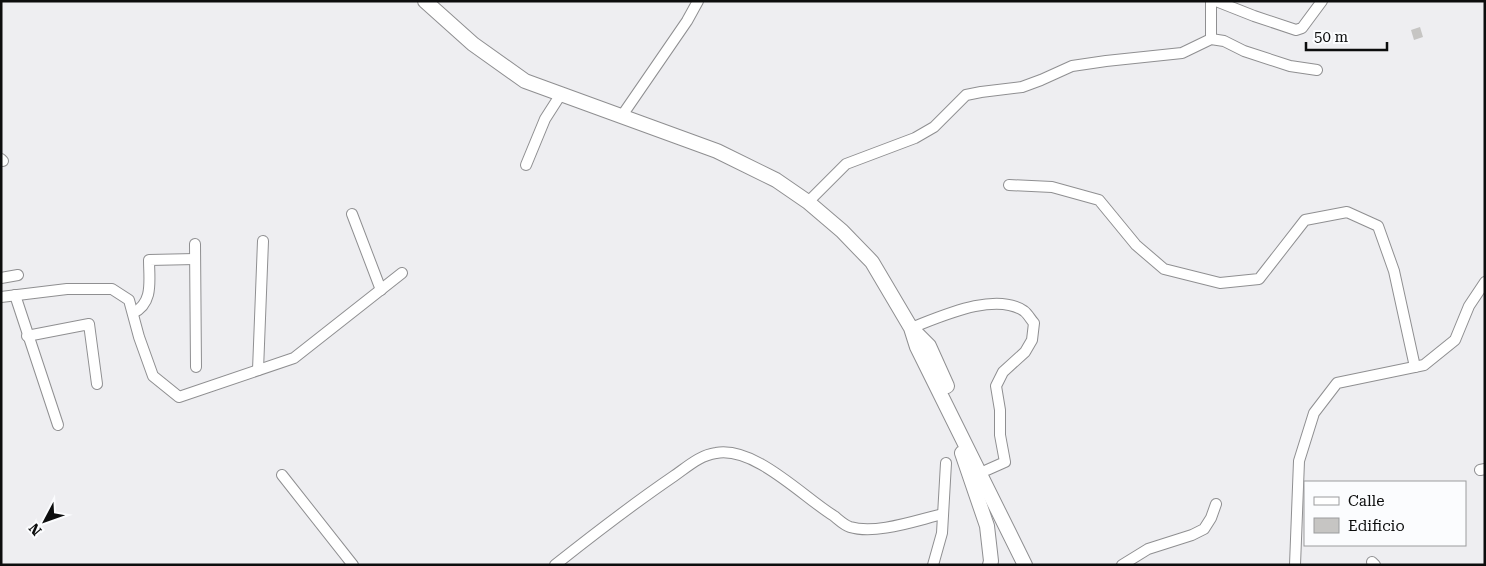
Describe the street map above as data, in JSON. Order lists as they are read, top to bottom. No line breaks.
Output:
{"legend":["Calle","Edificio"],"scale_bar":"50 m","north":"bottom left"}
